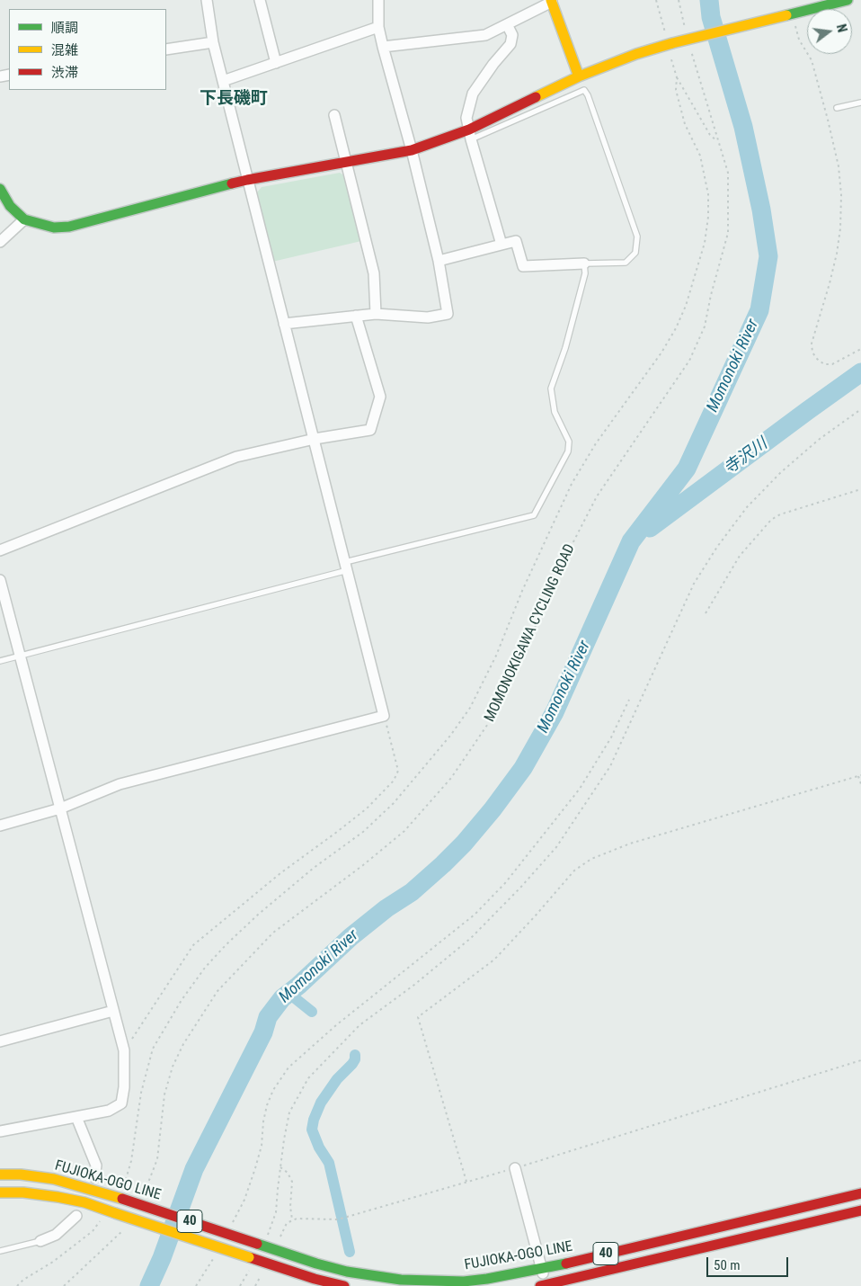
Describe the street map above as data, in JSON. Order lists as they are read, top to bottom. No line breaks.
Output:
{"streets":{"main road":["FUJIOKA-OGO LINE","40"],"path":["MOMONOKIGAWA CYCLING ROAD"]},"districts":["下長磯町"],"water":["Momonoki River","寺沢川"],"legend":["順調","混雑","渋滞"],"scale_bar":"50 m","north":"right"}
